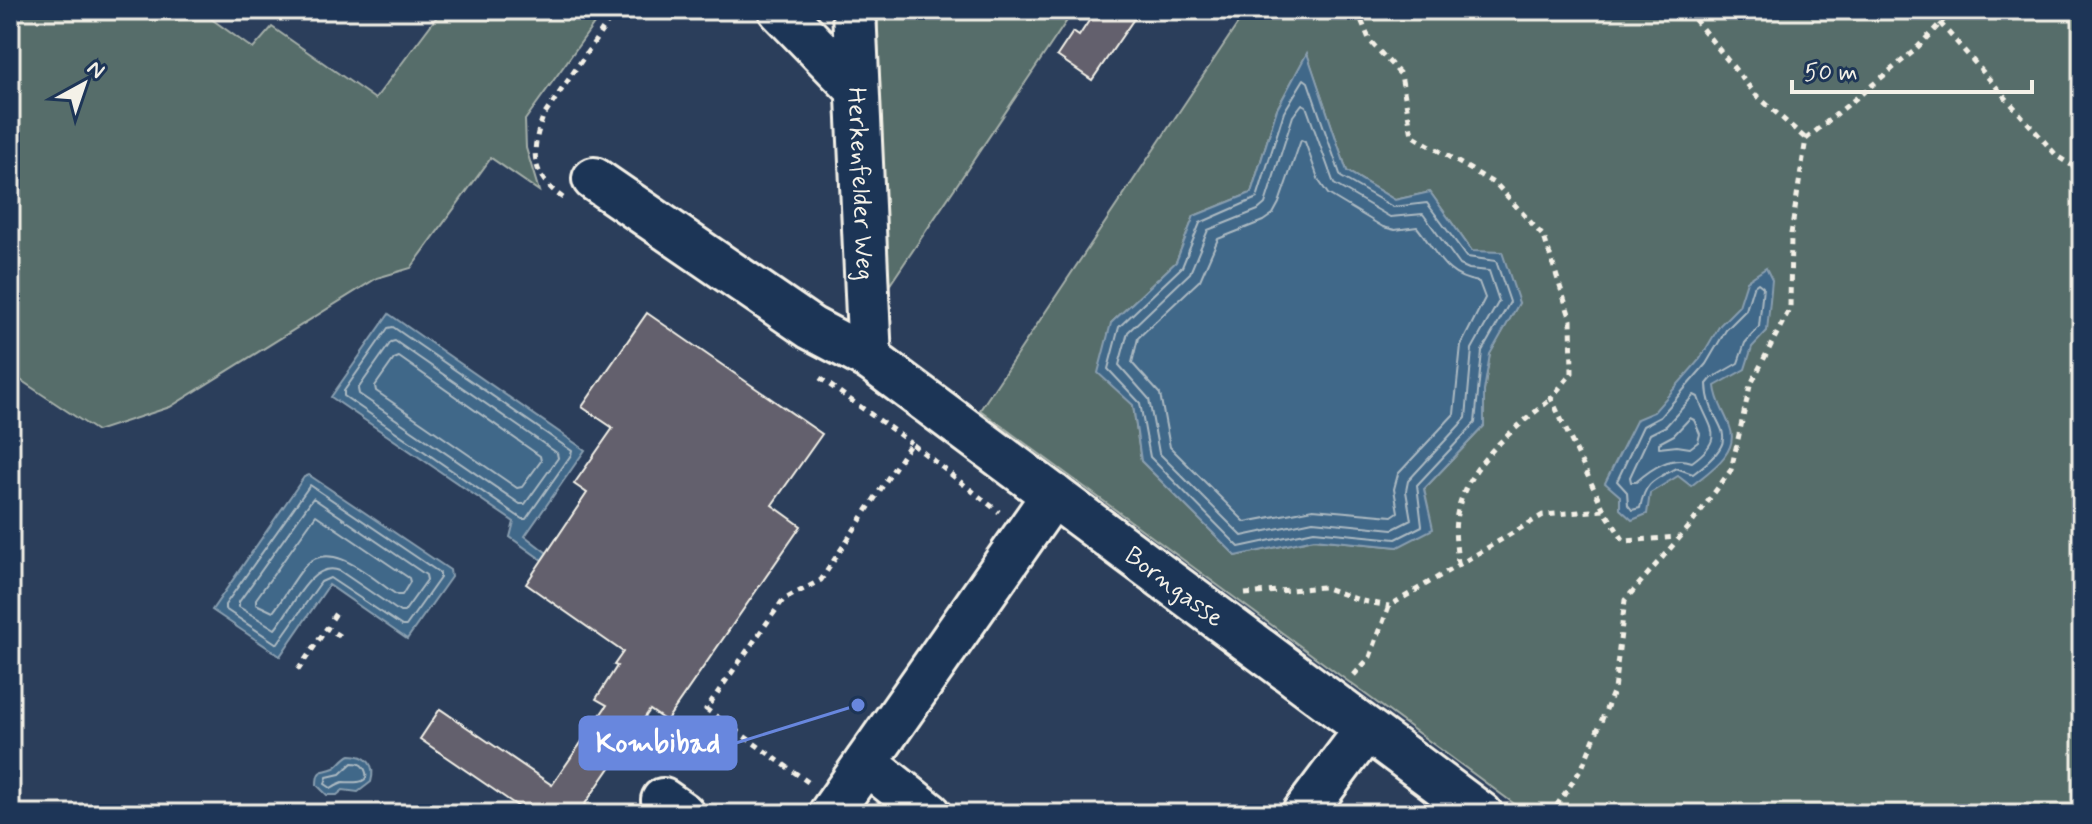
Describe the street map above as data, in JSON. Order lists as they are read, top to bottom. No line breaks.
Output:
{"streets":{"street":["Herkenfelder Weg","Borngasse"]},"crossings":[["Herkenfelder Weg","Borngasse"]],"places":["Kombibad"],"scale_bar":"50 m","north":"top right"}
